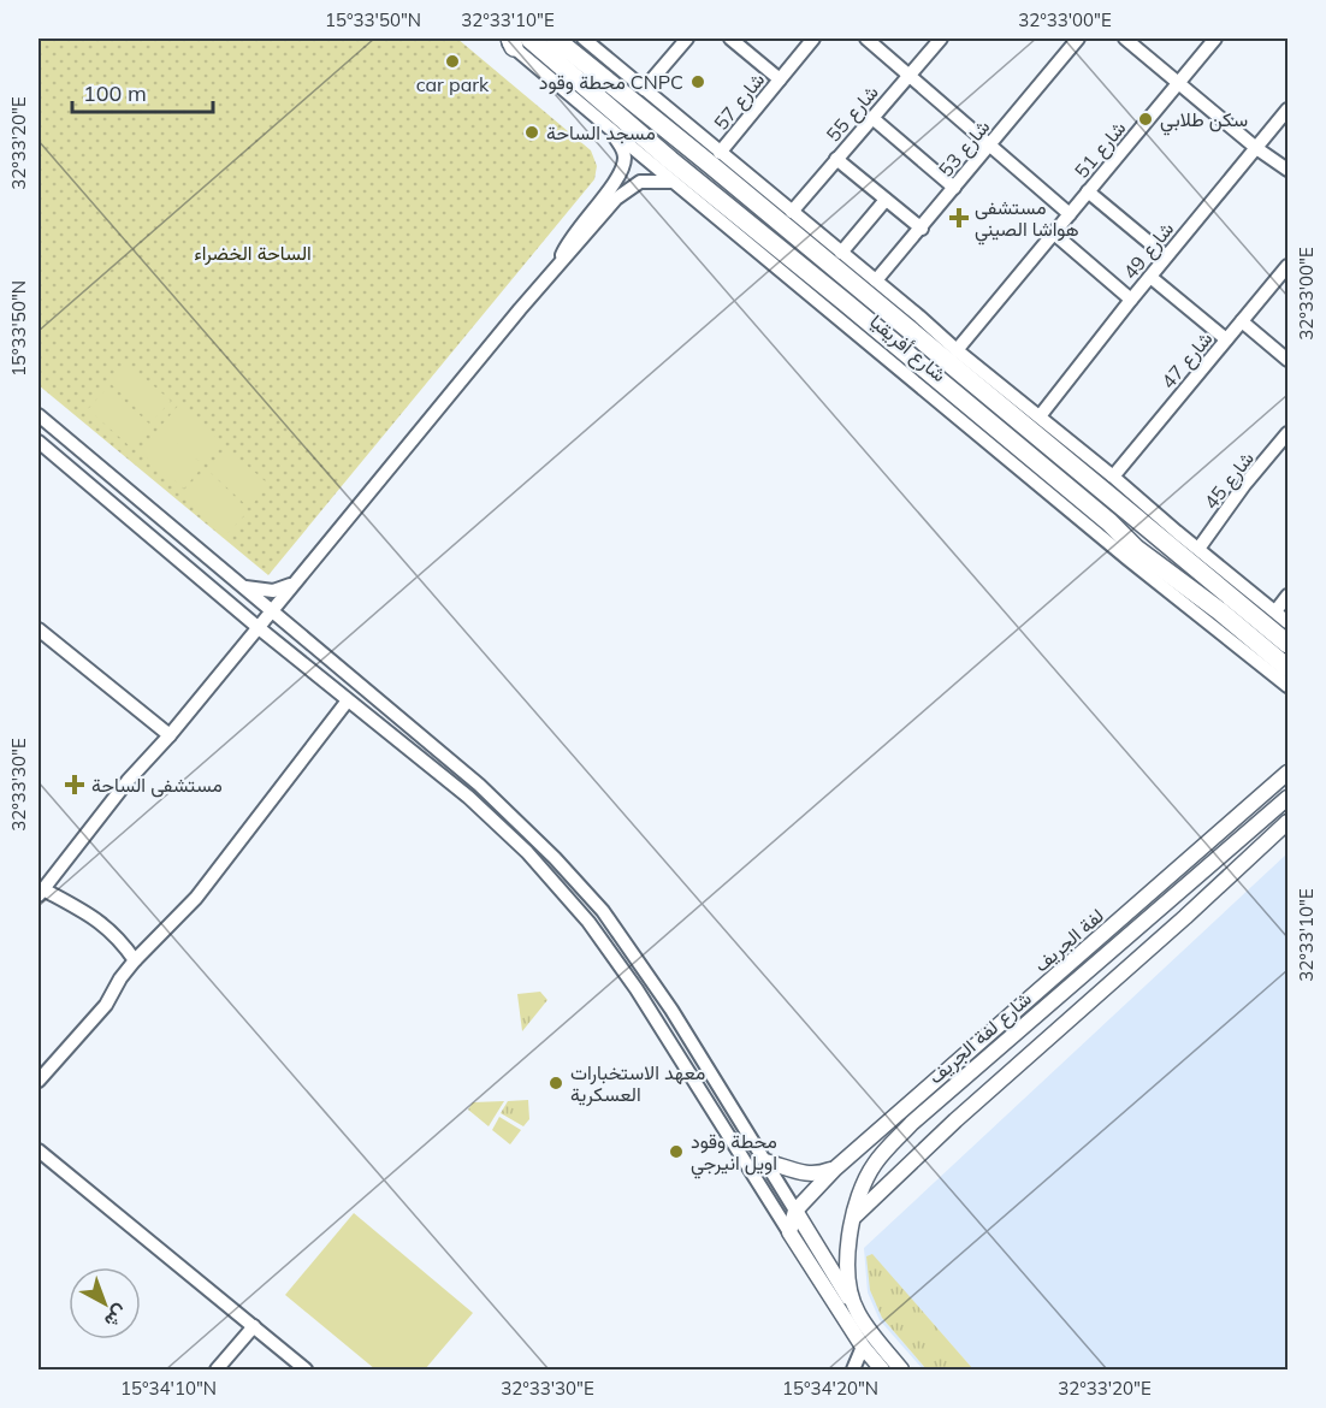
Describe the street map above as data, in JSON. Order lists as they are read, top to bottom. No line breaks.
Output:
{"streets":{"highway":["شارع أفريقيا"],"main road":["لفة الجريف","شارع لفة الجريف"],"street":["شارع 57","شارع 55","شارع 53","شارع 51","شارع 49","شارع 47","شارع 45"]},"crossings":[["شارع 57","شارع أفريقيا"],["شارع 55","شارع أفريقيا"],["شارع 53","شارع أفريقيا"],["شارع 51","شارع أفريقيا"],["شارع 49","شارع أفريقيا"],["شارع أفريقيا","شارع 47"],["شارع أفريقيا","شارع 45"]],"parks":["الساحة الخضراء"],"places":{"other":["car park","محطة وقود CNPC","سكن طلابي","مسجد الساحة","معهد الاستخبارات العسكرية","محطة وقود اويل انيرجي"],"health":["مستشفى هواشا الصيني","مستشفى الساحة"]},"scale_bar":"100 m","north":"bottom right","coordinates":["15°33'50\"N","32°33'10\"E","32°33'00\"E","32°33'20\"E","32°33'30\"E","15°34'10\"N","15°34'20\"N"]}
